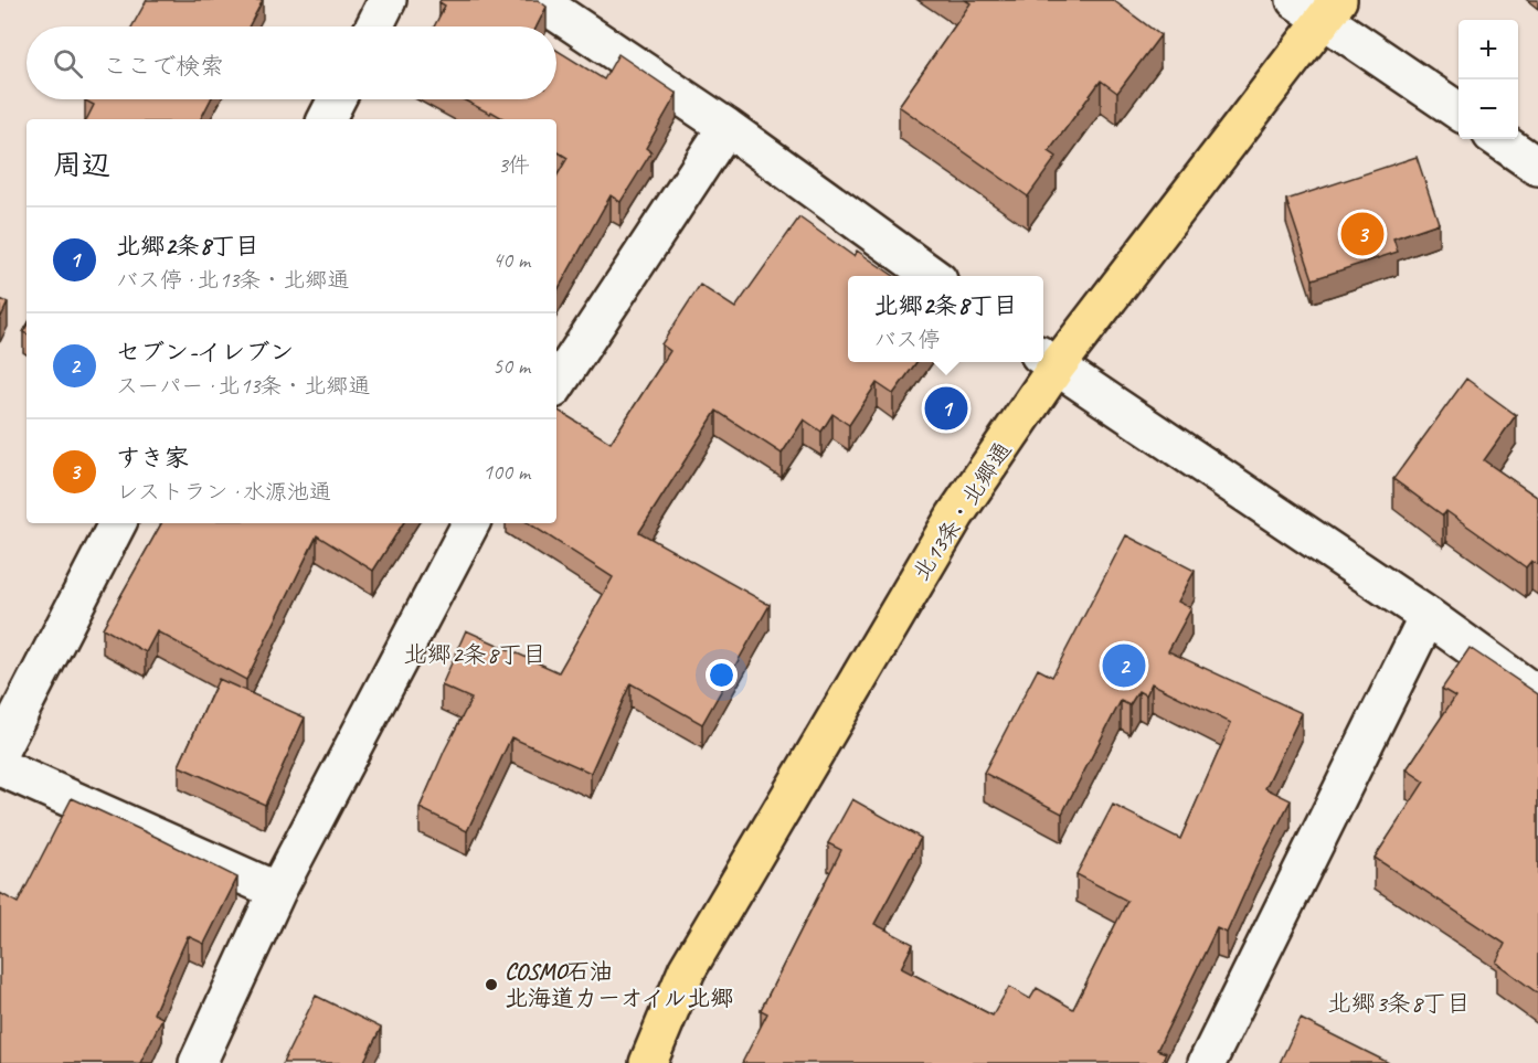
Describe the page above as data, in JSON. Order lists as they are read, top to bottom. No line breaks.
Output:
{"streets":{"main road":["北13条・北郷通"]},"districts":["北郷2条8丁目","北郷3条8丁目"],"places":["COSMO石油 北海道カーオイル北郷"],"page":{"map_buttons":["+","−"],"search":"ここで検索","heading":["周辺","3件"],"list":[{"mark":"1","name":"北郷2条8丁目","note":"バス停 · 北13条・北郷通","value":"40 m"},{"mark":"2","name":"セブン-イレブン","note":"スーパー · 北13条・北郷通","value":"50 m"},{"mark":"3","name":"すき家","note":"レストラン · 水源池通","value":"100 m"}],"pins":["3","1","2"],"popup":["北郷2条8丁目","バス停"]}}
